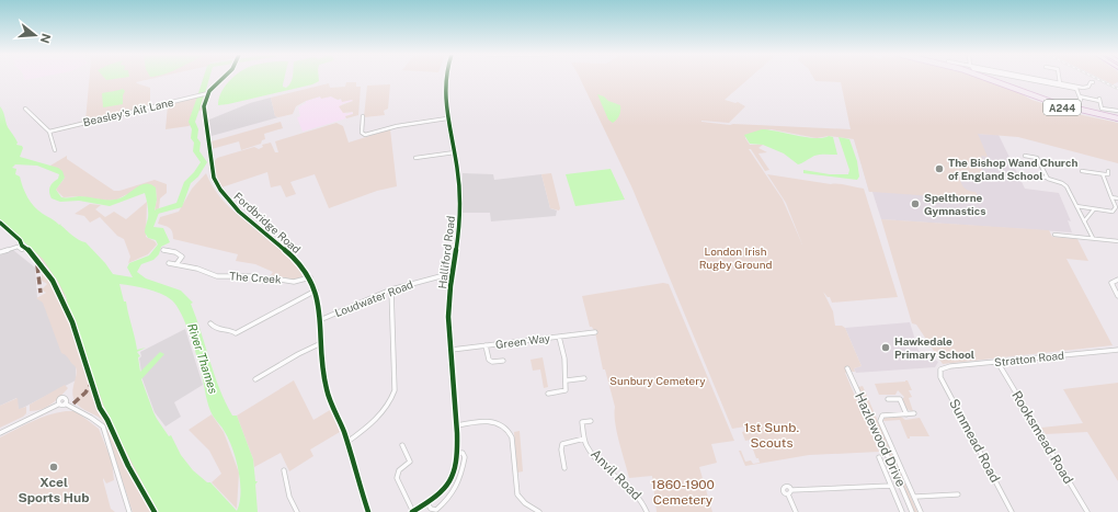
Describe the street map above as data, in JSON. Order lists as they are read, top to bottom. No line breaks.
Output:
{"streets":{"main road":["A244"],"street":["Beasley's Ait Lane","Fordbridge Road","Halliford Road","The Creek","Loudwater Road","Green Way","Stratton Road","Rooksmead Road","Hazlewood Drive","Sunmead Road","Anvil Road"]},"crossings":[["Beasley's Ait Lane","Fordbridge Road"],["Fordbridge Road","The Creek"],["Fordbridge Road","Loudwater Road"],["Halliford Road","Loudwater Road"],["Halliford Road","Green Way"],["Stratton Road","Rooksmead Road"],["Stratton Road","Sunmead Road"]],"water":["River Thames"],"parks":["London Irish Rugby Ground","Sunbury Cemetery","1st Sunb. Scouts","1860-1900 Cemetery"],"places":["The Bishop Wand Church of England School","Spelthorne Gymnastics","Hawkedale Primary School","Xcel Sports Hub"],"north":"right"}
